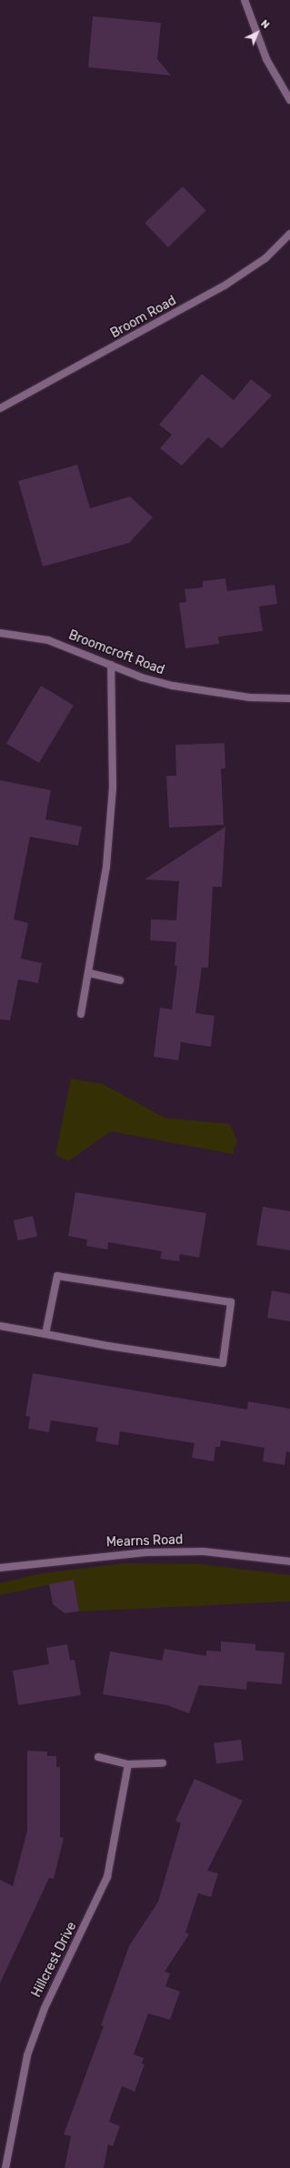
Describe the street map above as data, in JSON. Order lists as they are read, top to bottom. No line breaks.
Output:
{"streets":{"street":["Broom Road","Broomcroft Road","Mearns Road","Hillcrest Drive"]},"north":"top right"}
